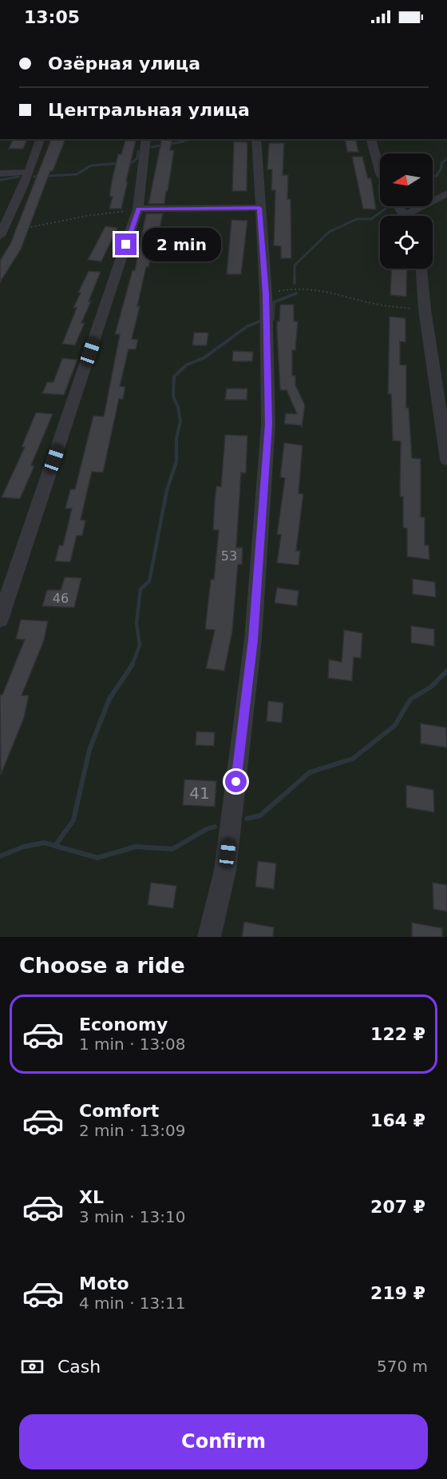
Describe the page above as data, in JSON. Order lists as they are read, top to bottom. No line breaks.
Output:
{"house_numbers":["53","46","41"],"north":"left","page":{"status":"13:05","banner":["Озёрная улица","Центральная улица"],"bubble":"2 min","heading":"Choose a ride","list":[{"name":"Economy","note":"1 min · 13:08","value":"122 ₽"},{"name":"Comfort","note":"2 min · 13:09","value":"164 ₽"},{"name":"XL","note":"3 min · 13:10","value":"207 ₽"},{"name":"Moto","note":"4 min · 13:11","value":"219 ₽"}],"pay":["Cash","570 m"],"buttons":"Confirm"}}
